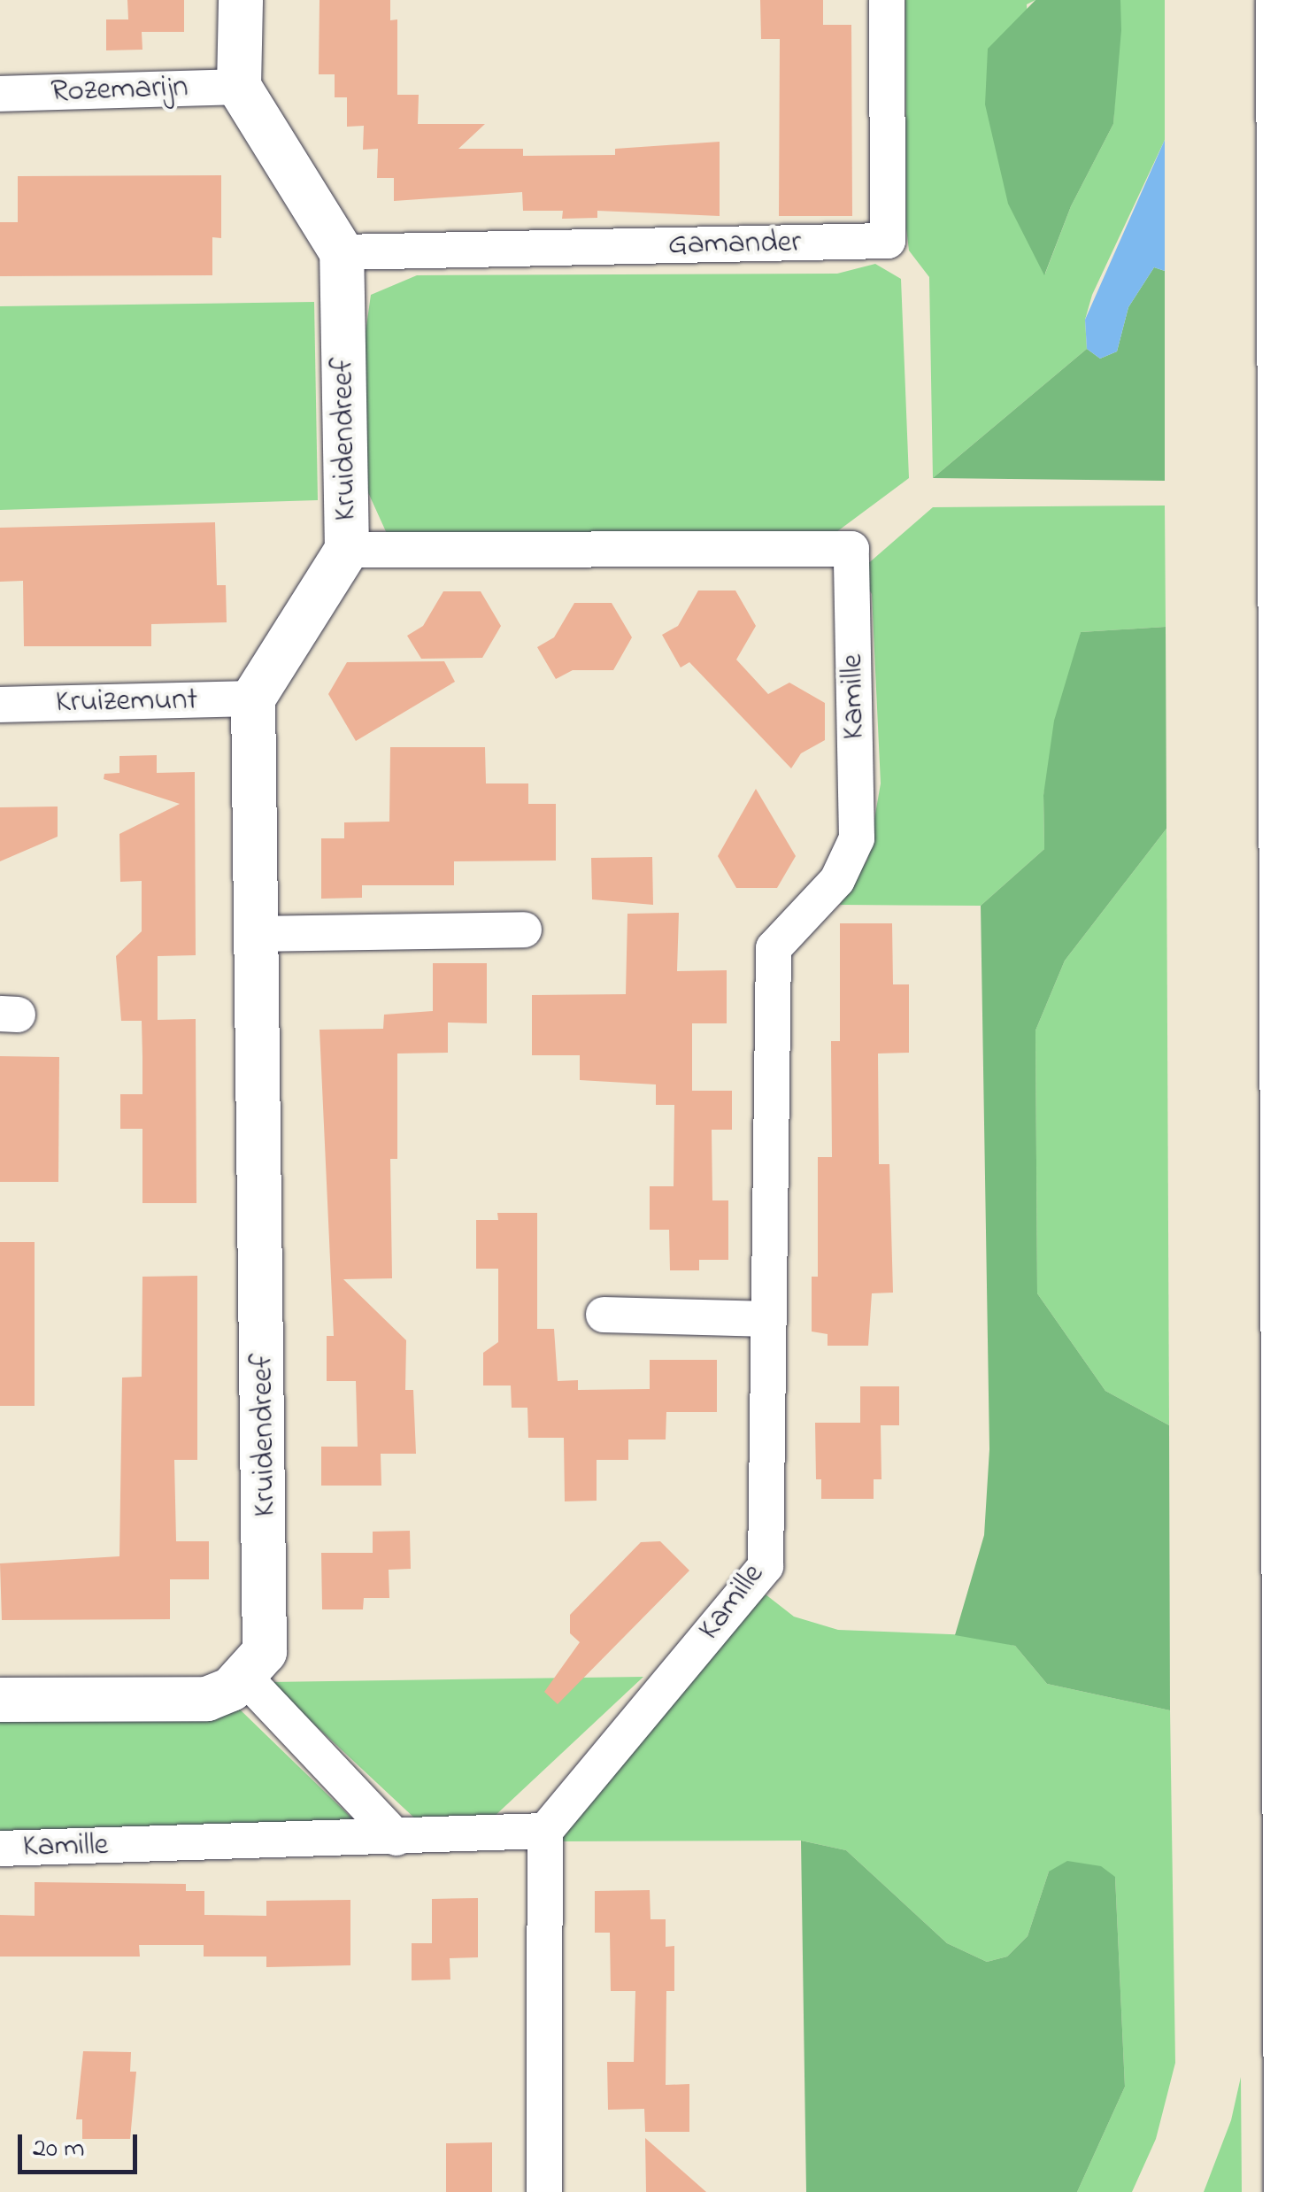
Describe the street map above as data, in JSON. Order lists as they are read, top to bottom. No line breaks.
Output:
{"streets":{"street":["Rozemarijn","Gamander","Kruidendreef","Kamille","Kruizemunt"]},"crossings":[["Gamander","Kruidendreef"],["Kruidendreef","Kamille"],["Kruidendreef","Kruizemunt"]],"scale_bar":"20 m"}
